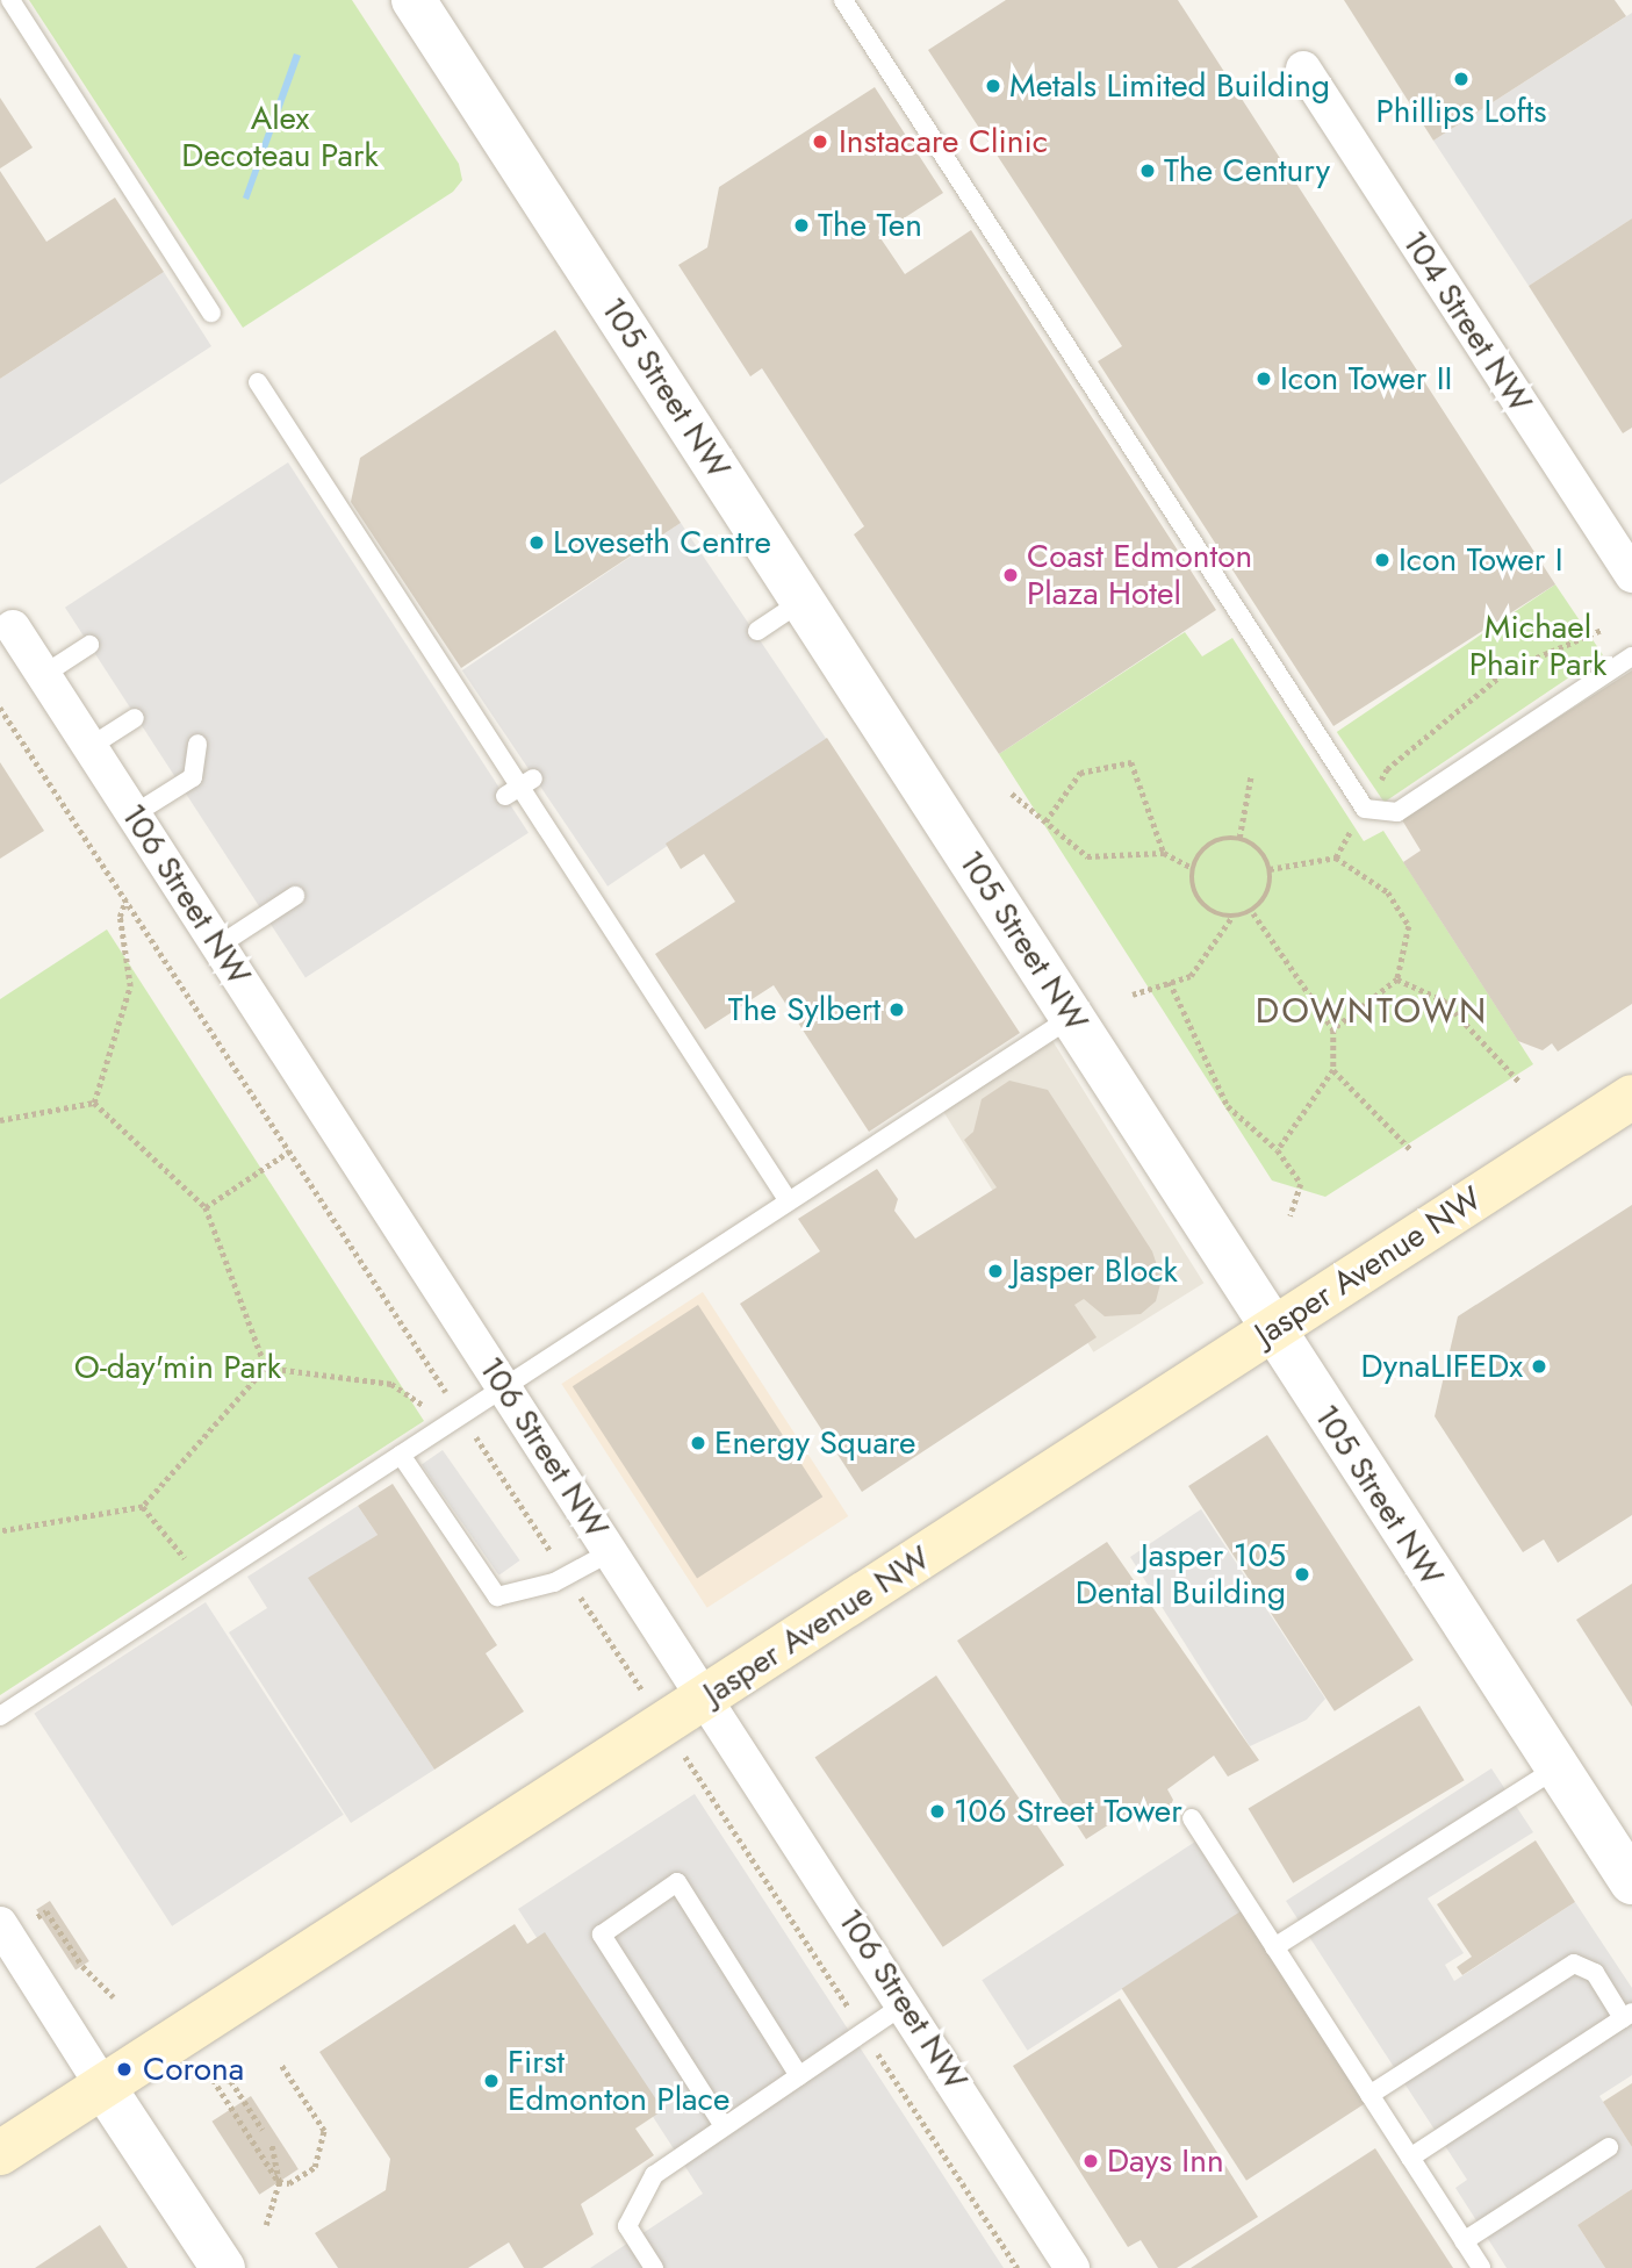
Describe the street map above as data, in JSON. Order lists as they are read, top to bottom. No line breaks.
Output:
{"streets":{"main road":["Jasper Avenue NW"],"street":["104 Street NW","105 Street NW","106 Street NW"]},"crossings":[["105 Street NW","Jasper Avenue NW"],["106 Street NW","Jasper Avenue NW"]],"districts":["DOWNTOWN"],"parks":["Alex Decoteau Park","Michael Phair Park","O-day'min Park"],"places":["Phillips Lofts","Metals Limited Building","Instacare Clinic","The Century","The Ten","Icon Tower II","Loveseth Centre","Icon Tower I","Coast Edmonton Plaza Hotel","The Sylbert","Jasper Block","DynaLIFEDx","Energy Square","Jasper 105 Dental Building","106 Street Tower","Corona","First Edmonton Place","Days Inn"]}
